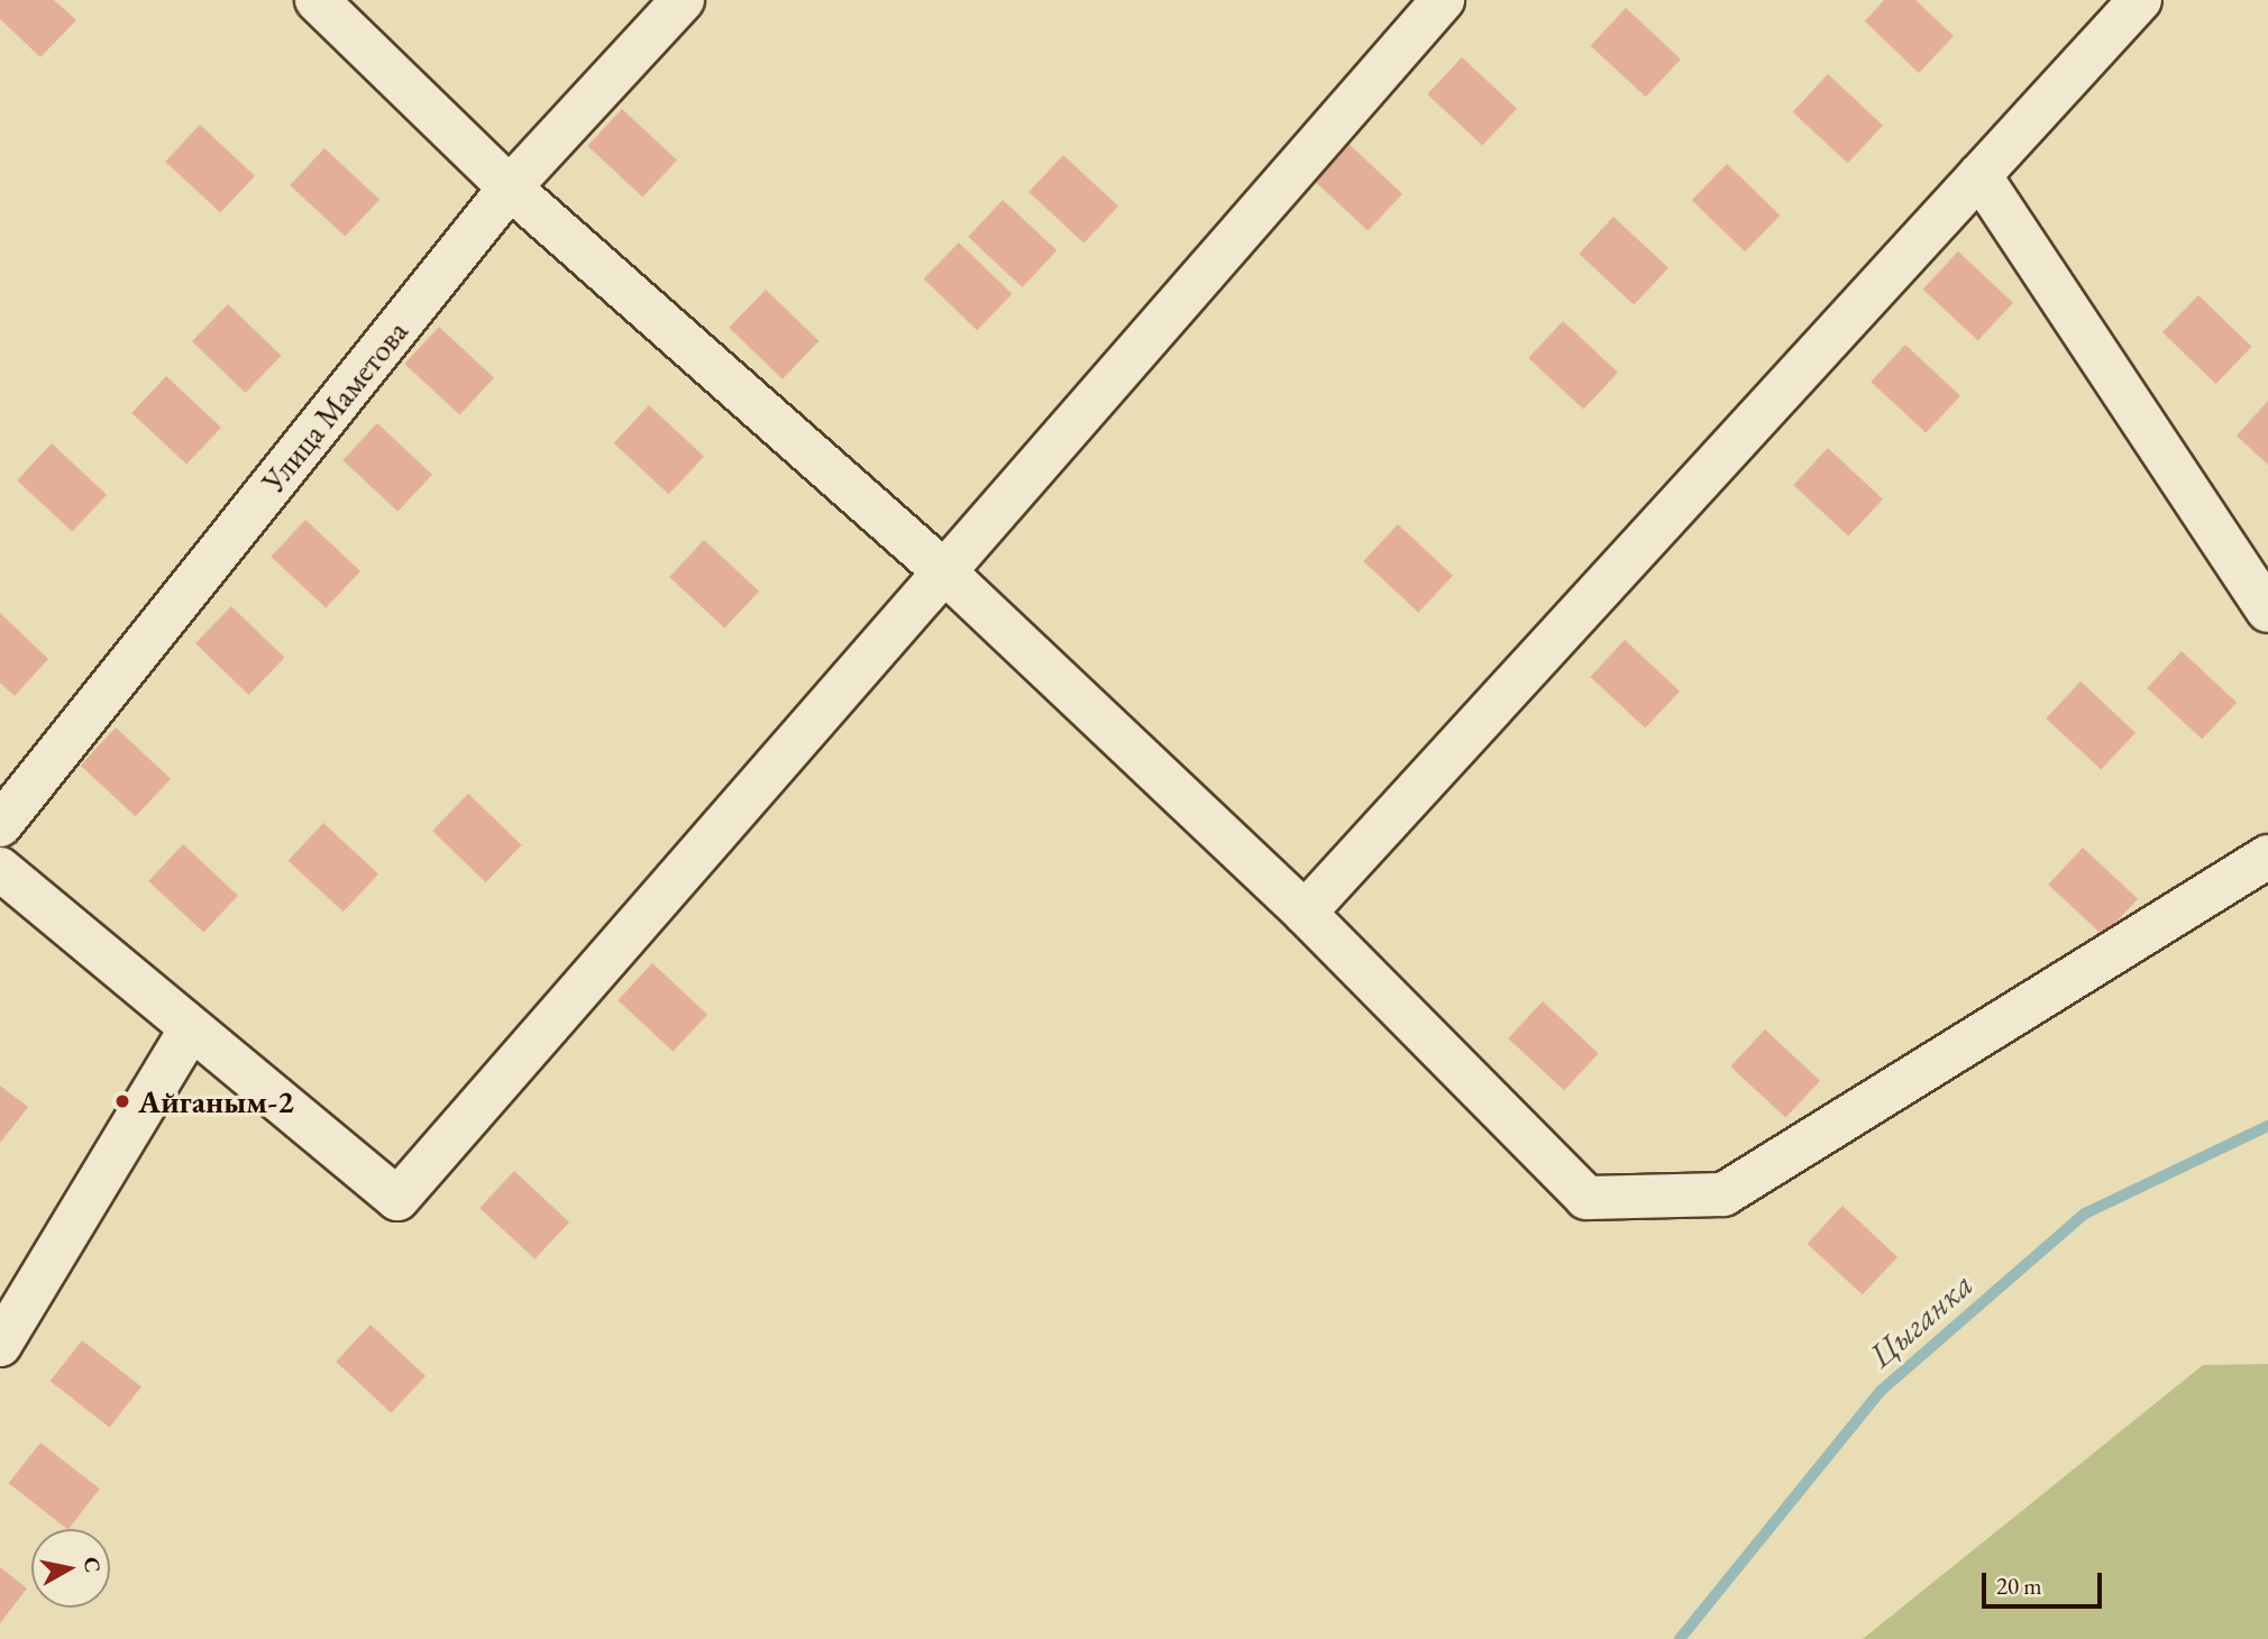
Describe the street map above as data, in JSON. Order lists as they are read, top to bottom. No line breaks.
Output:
{"streets":{"street":["Улица Маметова"]},"water":["Цыганка"],"places":["Айганым-2"],"scale_bar":"20 m","north":"right"}
